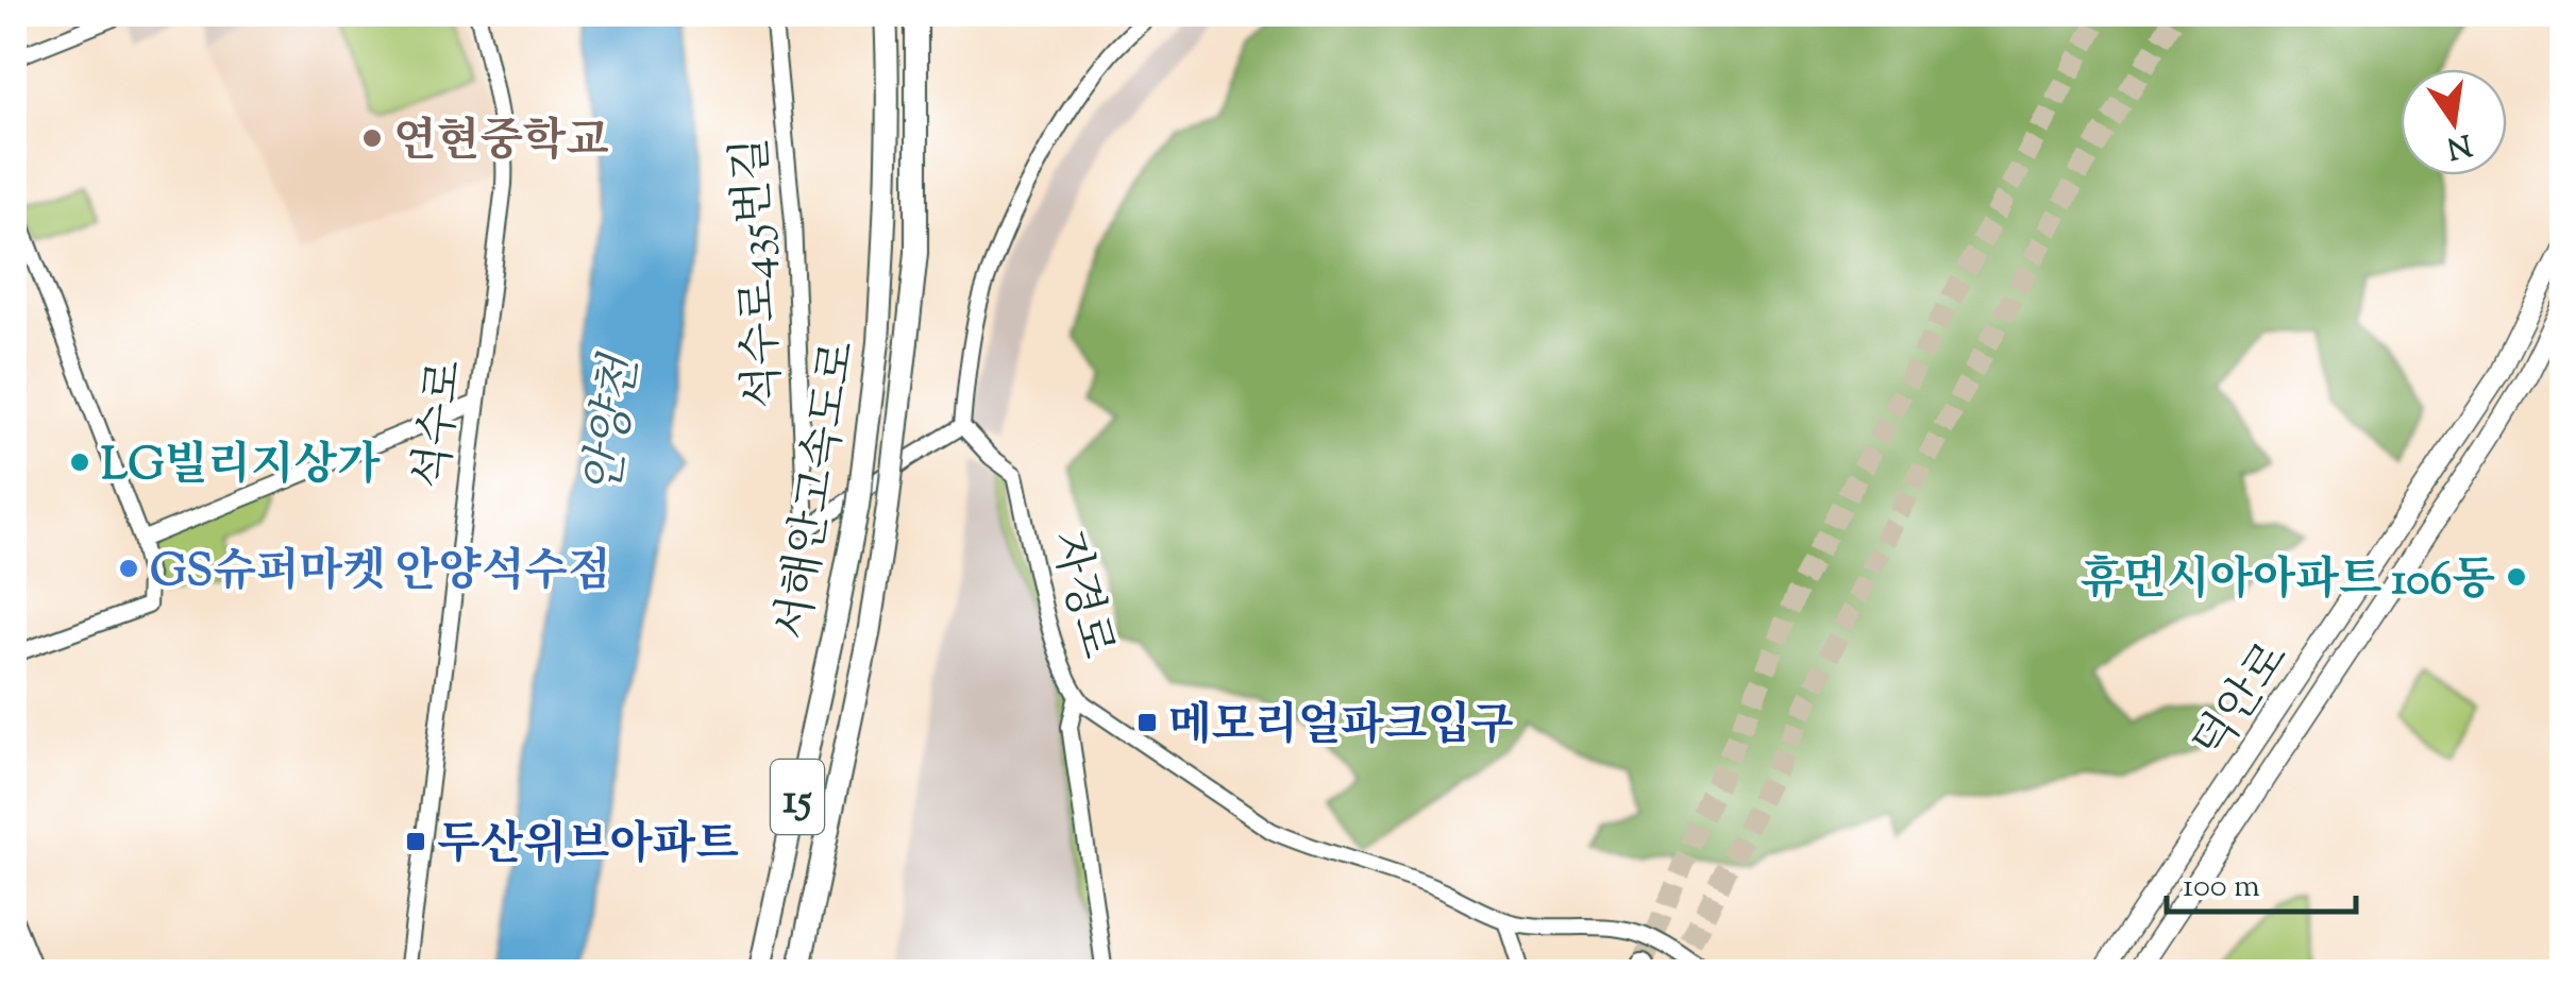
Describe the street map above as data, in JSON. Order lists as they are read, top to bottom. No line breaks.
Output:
{"streets":{"highway":["서해안고속도로","15"],"main road":["덕안로"],"street":["석수로435번길","석수로","자경로"]},"crossings":[["석수로435번길","자경로"]],"water":["안양천"],"places":{"other":["연현중학교","LG빌리지상가","GS슈퍼마켓 안양석수점","휴먼시아아파트 106동"],"transit":["메모리얼파크입구","두산위브아파트"]},"scale_bar":"100 m","north":"bottom"}
